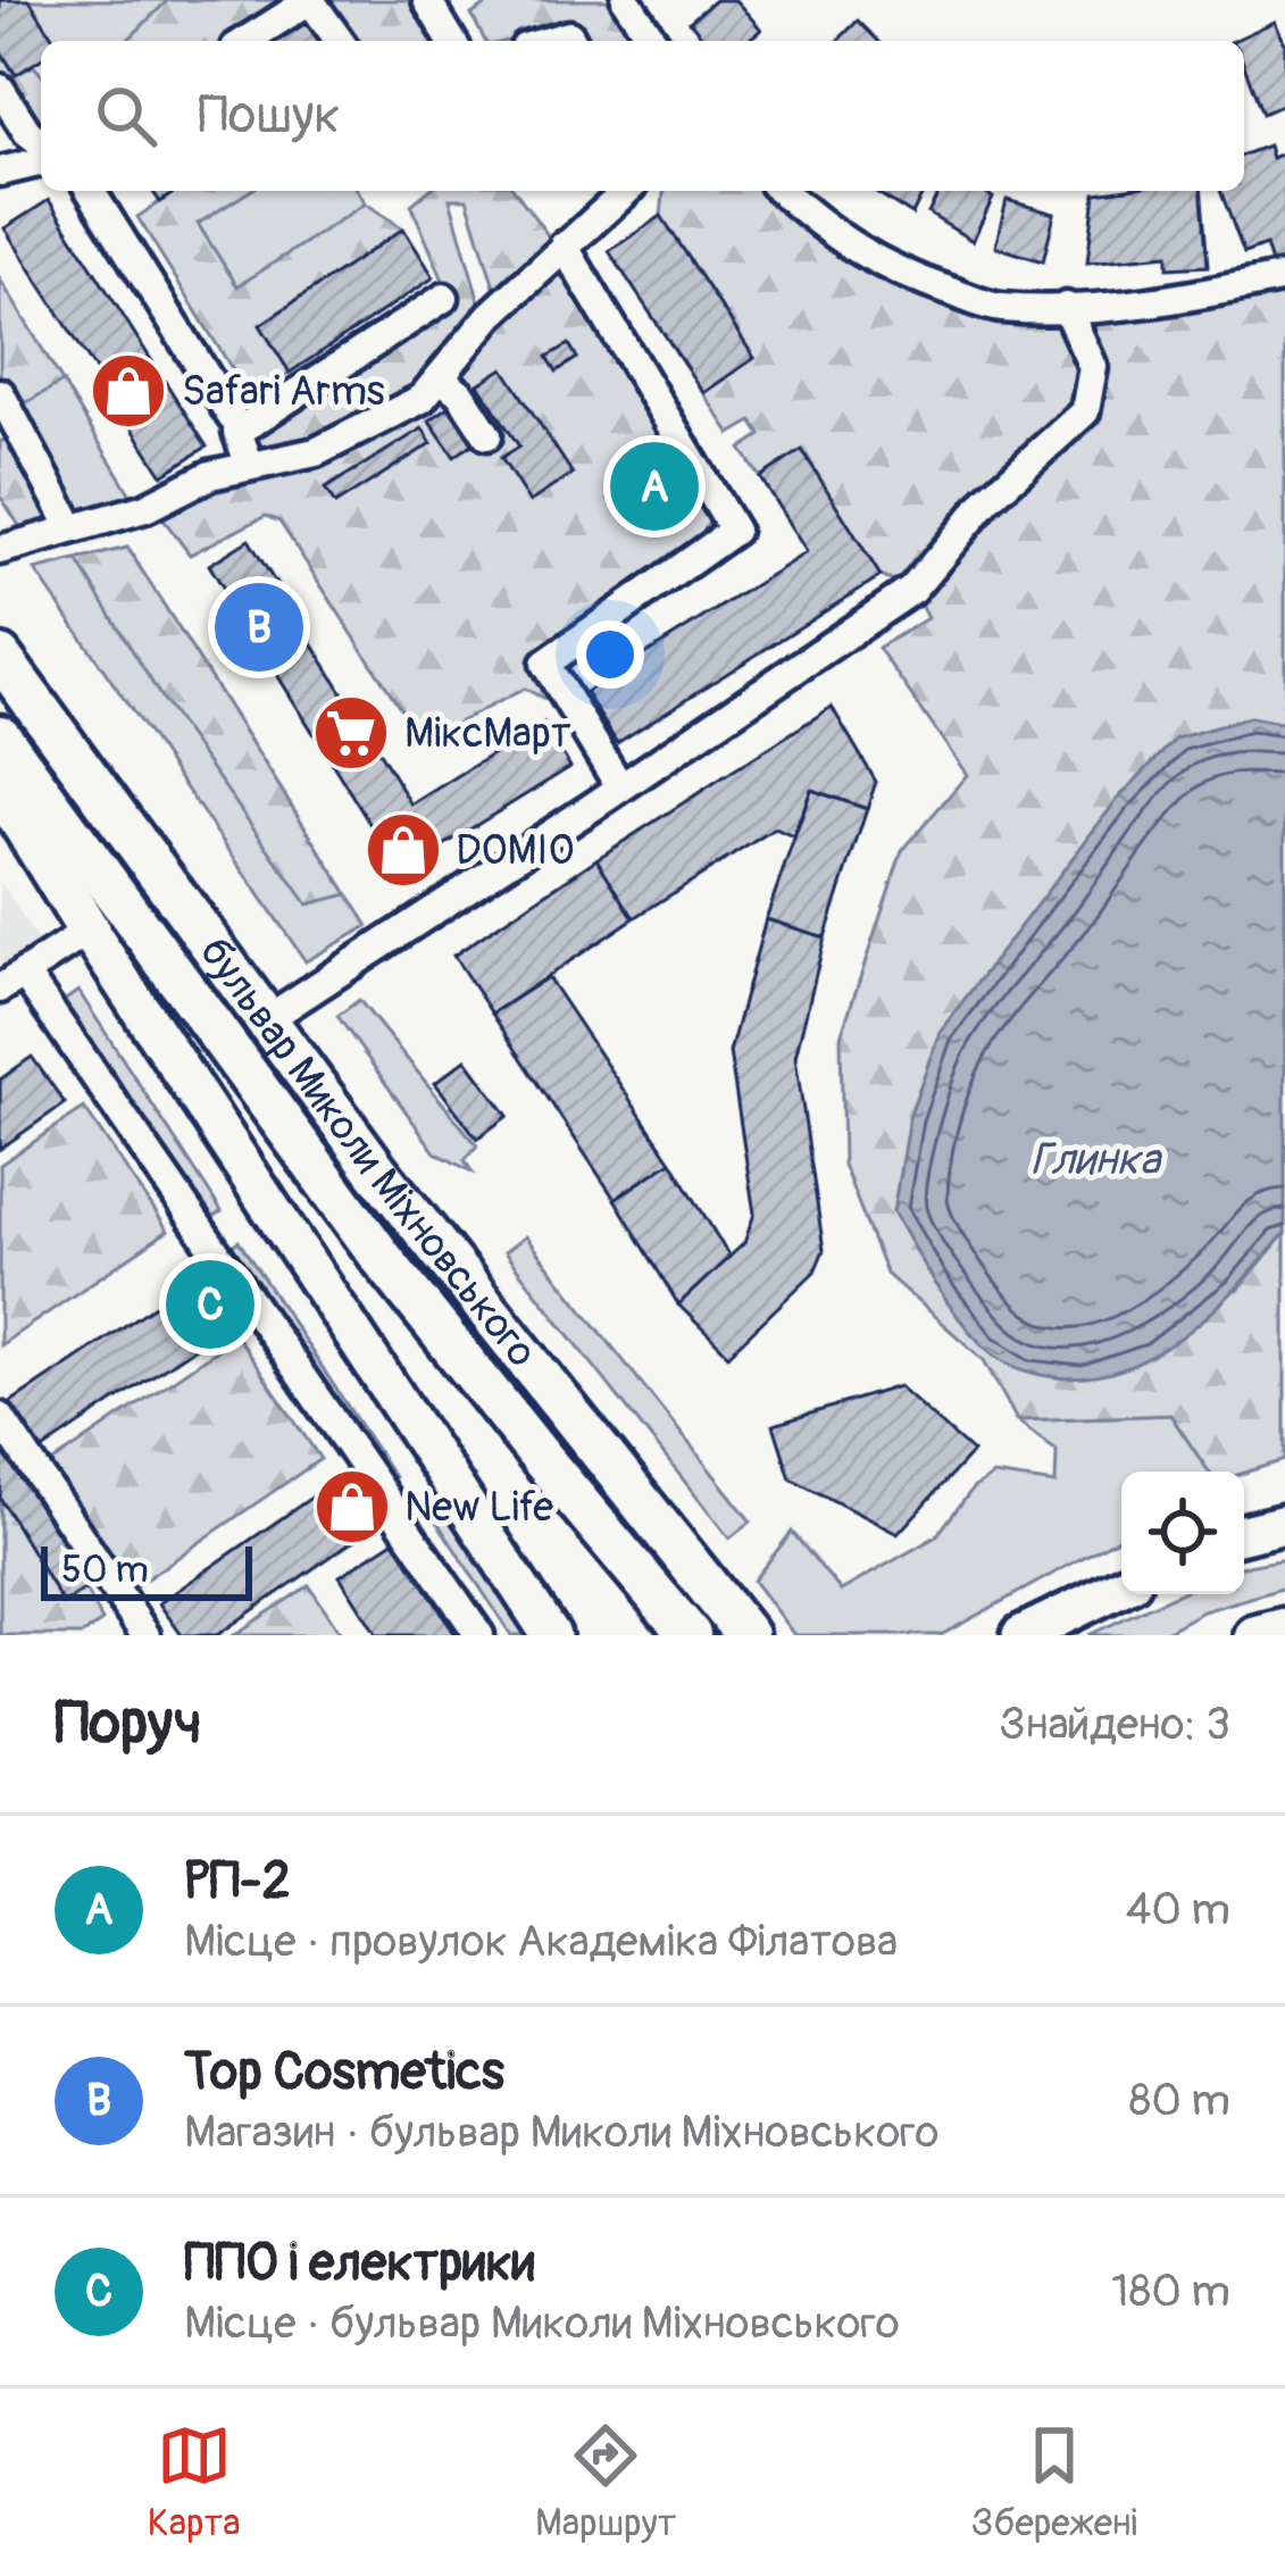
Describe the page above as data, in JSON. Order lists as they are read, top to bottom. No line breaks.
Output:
{"streets":{"highway":["бульвар Миколи Міхновського"]},"water":["Глинка"],"places":{"shop":["Safari Arms","DOMIO","New Life"],"supermarket":["МіксМарт"]},"scale_bar":"50 m","page":{"search":"Пошук","pins":["A","B","C"],"scale":"50 m","heading":["Поруч","Знайдено: 3"],"list":[{"mark":"A","name":"РП-2","note":"Місце · провулок Академіка Філатова","value":"40 m"},{"mark":"B","name":"Top Cosmetics","note":"Магазин · бульвар Миколи Міхновського","value":"80 m"},{"mark":"C","name":"ППО і електрики","note":"Місце · бульвар Миколи Міхновського","value":"180 m"}],"nav":["Карта","Маршрут","Збережені"]}}
